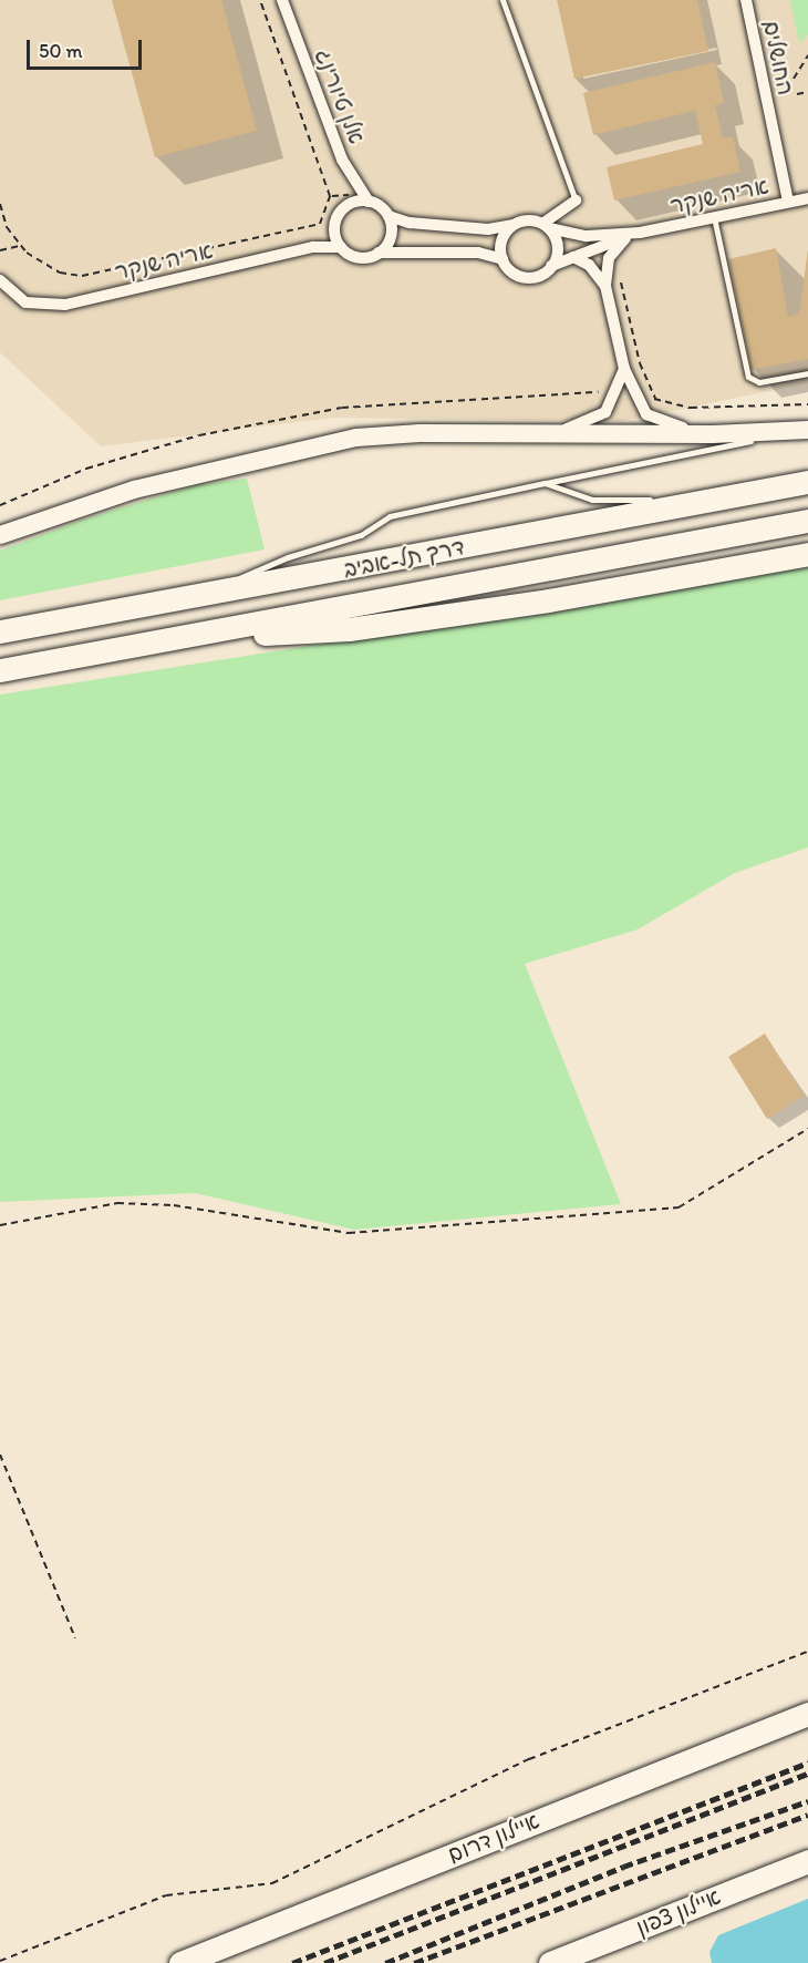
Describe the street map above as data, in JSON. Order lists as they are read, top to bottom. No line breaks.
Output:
{"streets":{"highway":["דרך תל-אביב","איילון דרום","איילון צפון"],"street":["החושלים","אלן טיורינג","אריה שנקר"]},"crossings":[["החושלים","אריה שנקר"],["אלן טיורינג","אריה שנקר"]],"scale_bar":"50 m"}
